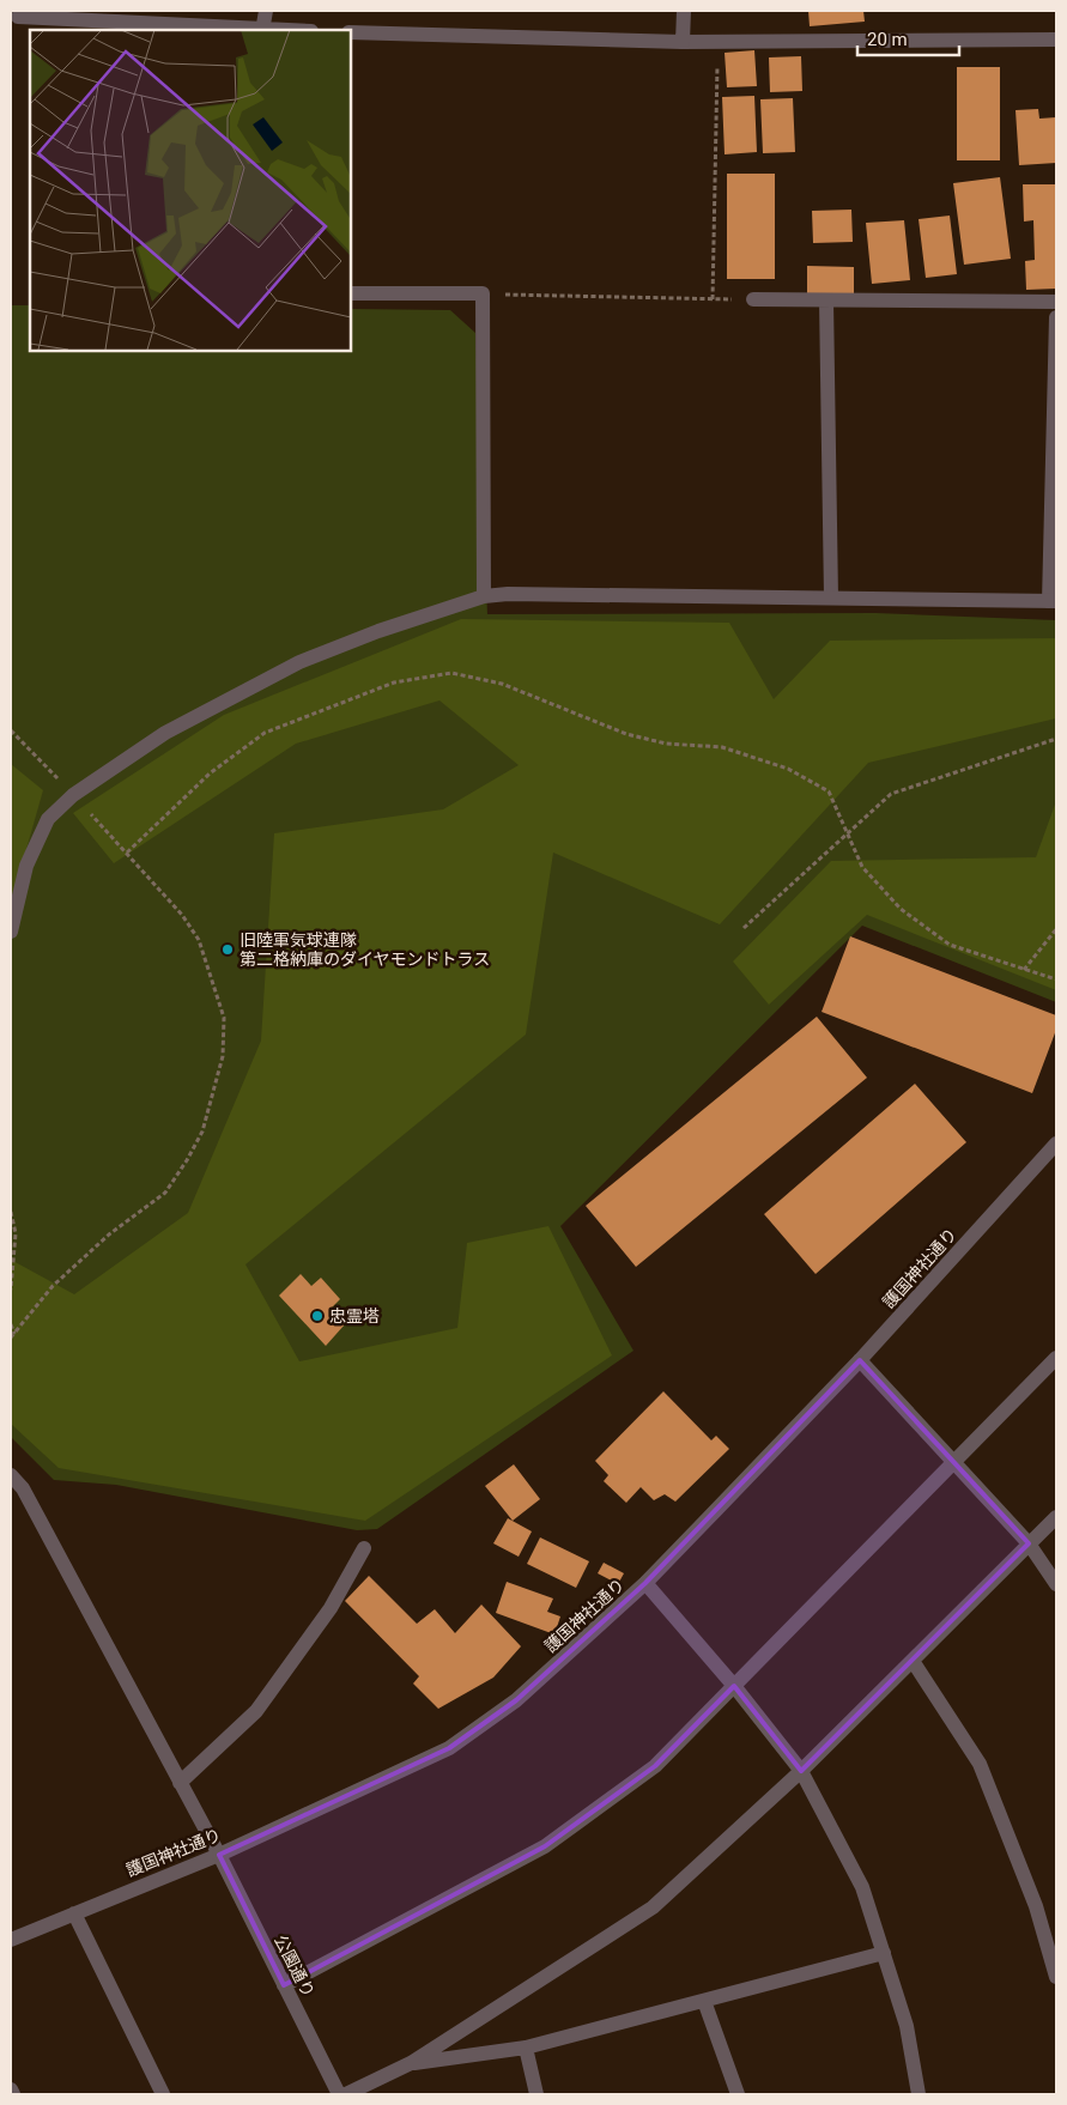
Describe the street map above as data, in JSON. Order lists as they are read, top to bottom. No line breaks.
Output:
{"streets":{"street":["護国神社通り","公園通り"]},"crossings":[["護国神社通り","公園通り"]],"places":["旧陸軍気球連隊 第二格納庫のダイヤモンドトラス","忠霊塔"],"scale_bar":"20 m"}
